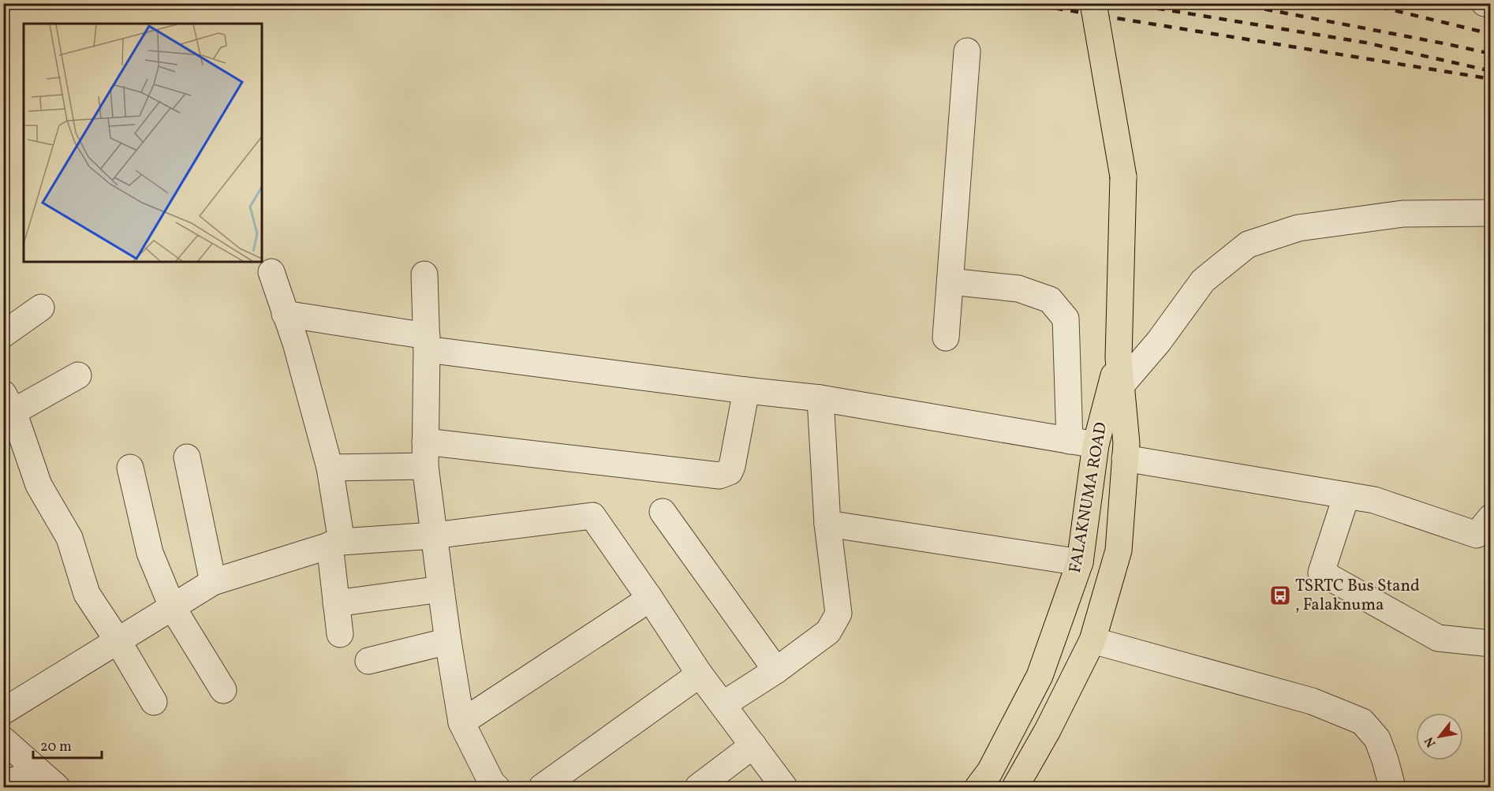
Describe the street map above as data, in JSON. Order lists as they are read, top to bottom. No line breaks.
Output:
{"streets":{"highway":["FALAKNUMA ROAD"]},"places":{"bus stop":["TSRTC Bus Stand , Falaknuma"]},"scale_bar":"20 m","north":"bottom left"}
